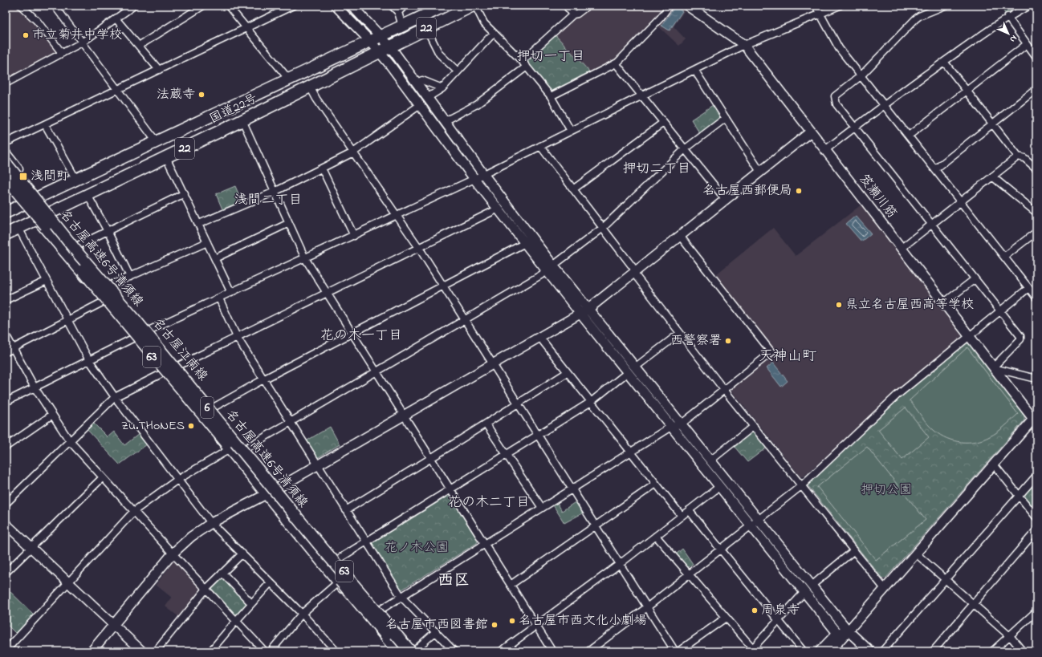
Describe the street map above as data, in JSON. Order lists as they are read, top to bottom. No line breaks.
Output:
{"streets":{"highway":["22","国道22号","名古屋高速6号清須線","6"],"main road":["名古屋江南線","63"],"street":["笈瀬川筋"]},"crossings":[["国道22号","名古屋江南線"]],"districts":["押切一丁目","押切二丁目","浅間二丁目","花の木一丁目","天神山町","花の木二丁目","西区"],"parks":["押切公園","花ノ木公園"],"places":{"other":["市立菊井中学校","法蔵寺","名古屋西郵便局","県立名古屋西高等学校","西警察署","Zu.THoNES","周泉寺","名古屋市西文化小劇場","名古屋市西図書館"],"transit":["浅間町"]},"north":"bottom right"}
